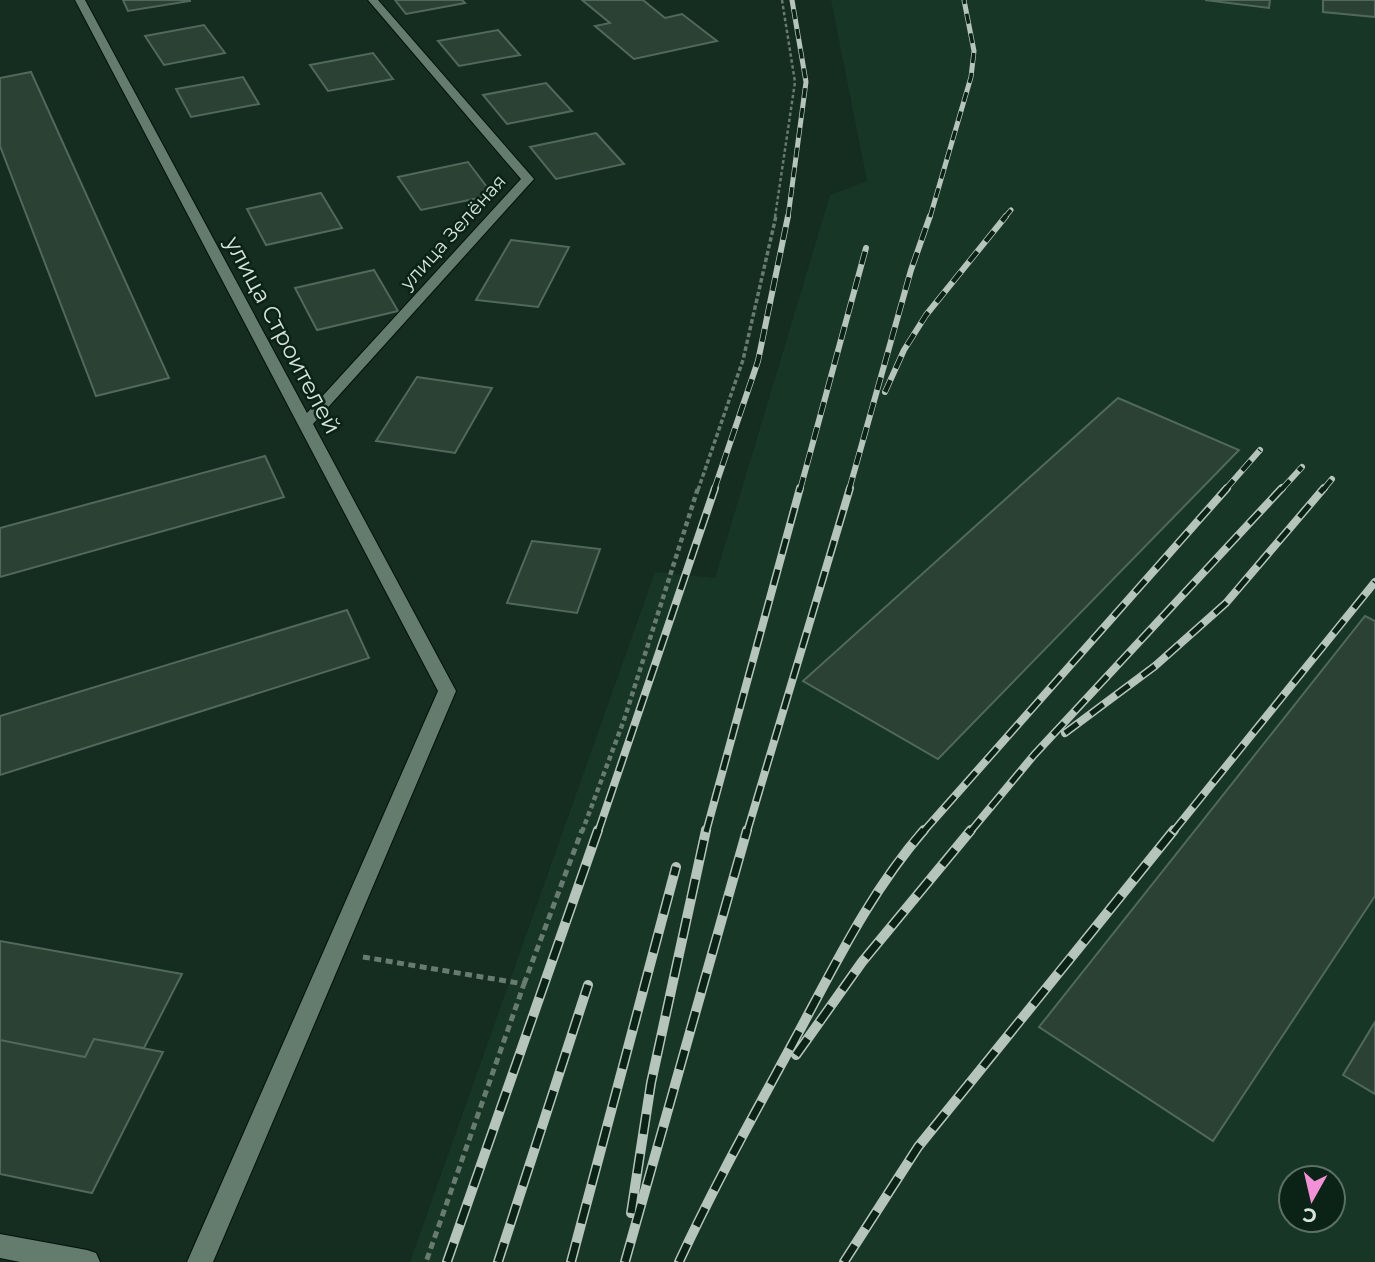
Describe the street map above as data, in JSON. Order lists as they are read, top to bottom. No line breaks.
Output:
{"streets":{"street":["улица Зелёная","улица Строителей"]},"crossings":[["улица Зелёная","улица Строителей"]],"north":"bottom"}
